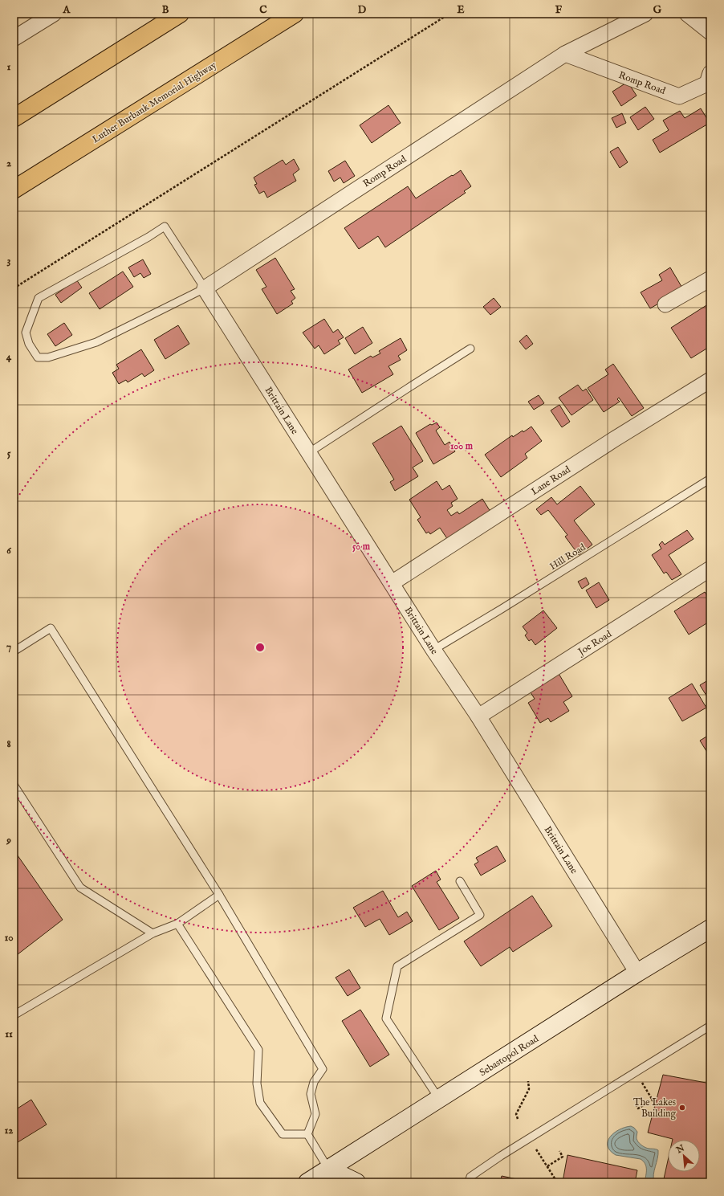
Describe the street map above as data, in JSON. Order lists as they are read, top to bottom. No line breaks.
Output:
{"streets":{"highway":["Luther Burbank Memorial Highway"],"main road":["Sebastopol Road"],"street":["Romp Road","Brittain Lane","Lane Road","Joe Road"],"lane":["Hill Road"]},"crossings":[["Romp Road","Brittain Lane"],["Brittain Lane","Lane Road"],["Brittain Lane","Hill Road"],["Brittain Lane","Joe Road"],["Brittain Lane","Sebastopol Road"]],"places":["The Lakes Building"],"north":"top left","grid":{"columns":["A","B","C","D","E","F","G"],"rows":["1","2","3","4","5","6","7","8","9","10","11","12"]},"rings":["100 m","50 m"]}
